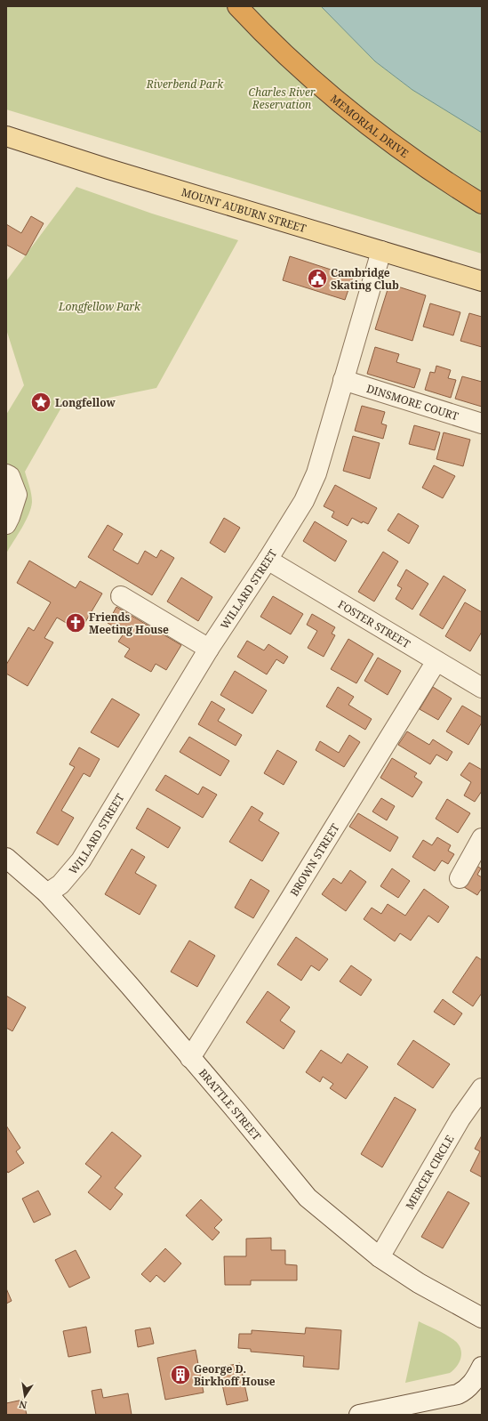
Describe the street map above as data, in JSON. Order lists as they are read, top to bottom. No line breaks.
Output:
{"streets":{"highway":["MEMORIAL DRIVE"],"main road":["MOUNT AUBURN STREET"],"street":["DINSMORE COURT","WILLARD STREET","FOSTER STREET","BROWN STREET","BRATTLE STREET","MERCER CIRCLE"]},"crossings":[["MOUNT AUBURN STREET","WILLARD STREET"],["DINSMORE COURT","WILLARD STREET"],["WILLARD STREET","FOSTER STREET"],["WILLARD STREET","BRATTLE STREET"],["FOSTER STREET","BROWN STREET"],["BROWN STREET","BRATTLE STREET"],["BRATTLE STREET","MERCER CIRCLE"]],"parks":["Riverbend Park","Charles River Reservation","Longfellow Park"],"places":{"public building":["Cambridge Skating Club"],"place":["Longfellow"],"church":["Friends Meeting House"],"building":["George D. Birkhoff House"]},"north":"bottom"}
